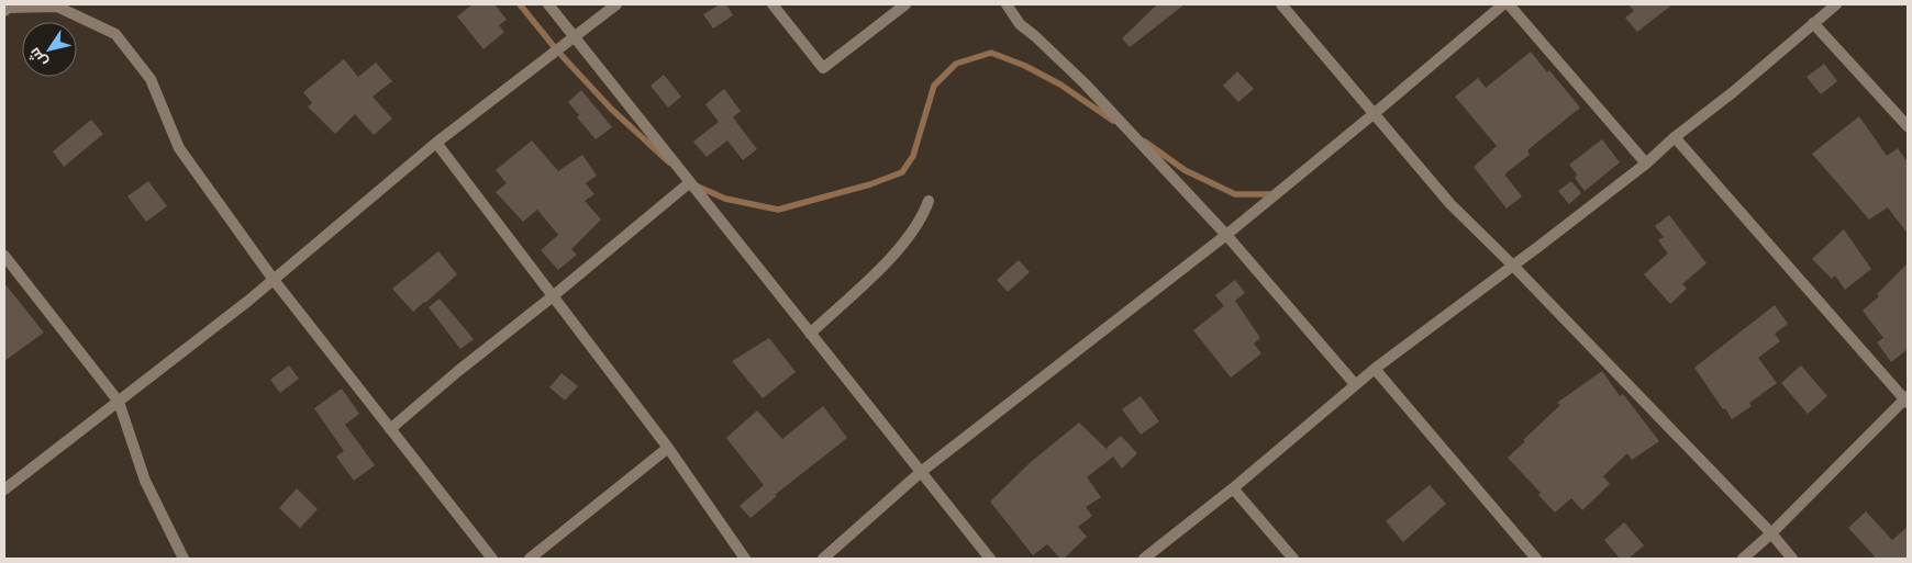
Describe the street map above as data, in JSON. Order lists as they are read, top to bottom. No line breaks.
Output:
{"north":"bottom left"}
